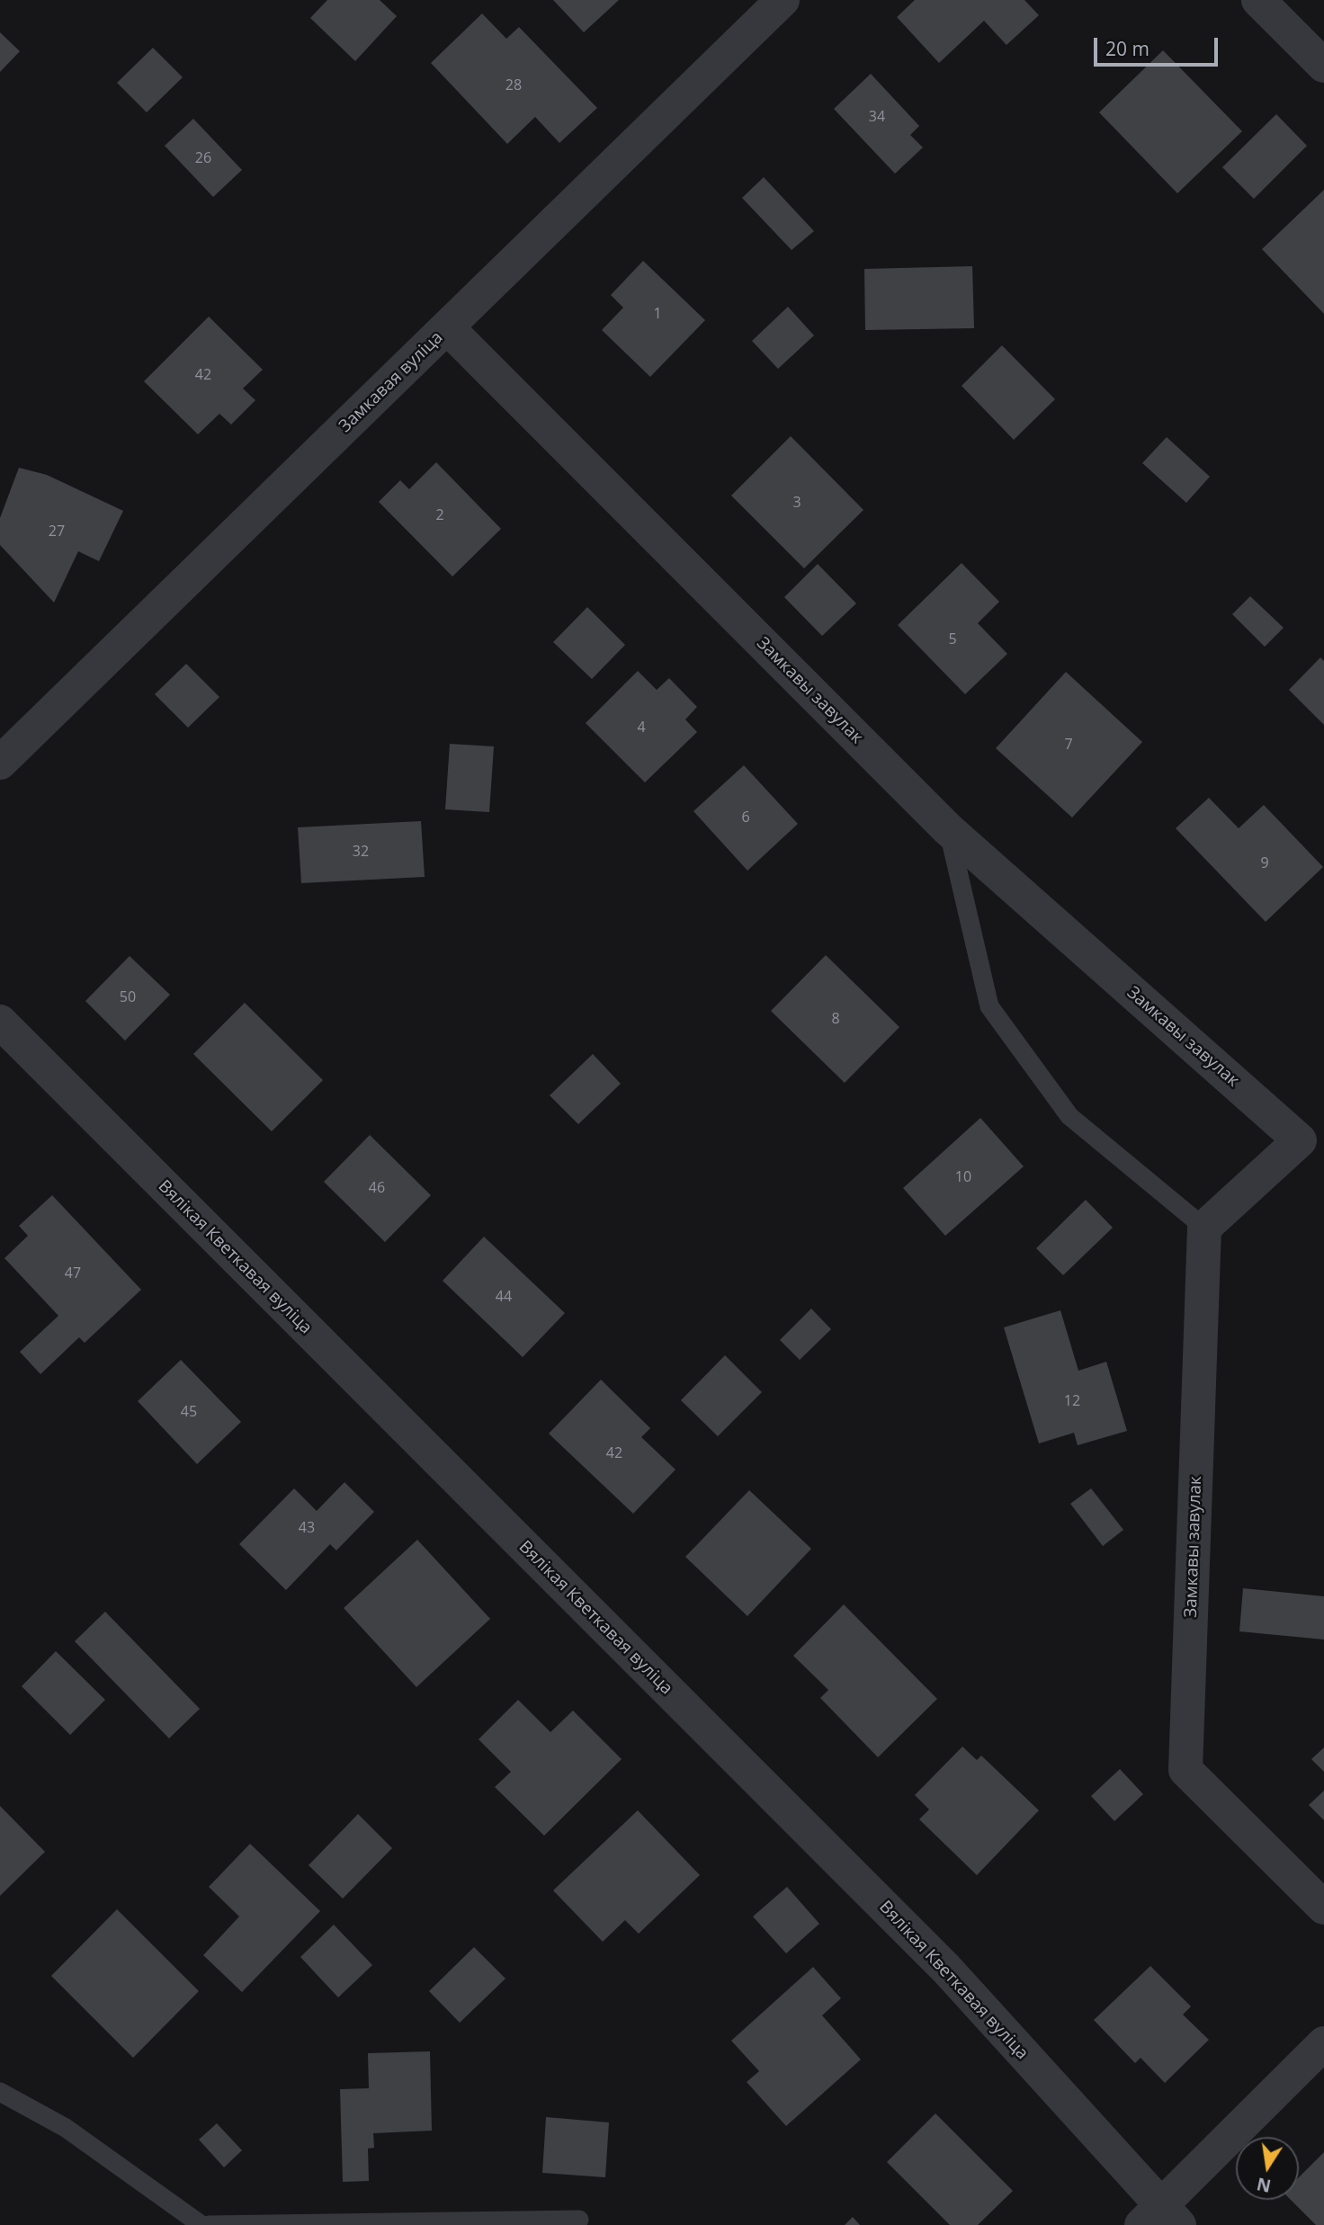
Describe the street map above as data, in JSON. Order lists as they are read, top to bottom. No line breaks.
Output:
{"streets":{"street":["Замкавая вуліца","Замкавы завулак","Вялікая Кветкавая вуліца"]},"crossings":[["Замкавая вуліца","Замкавы завулак"]],"house_numbers":["28","34","26","1","42","3","2","27","5","4","7","6","32","9","50","8","10","46","47","44","12","45","42","43"],"scale_bar":"20 m","north":"bottom"}
